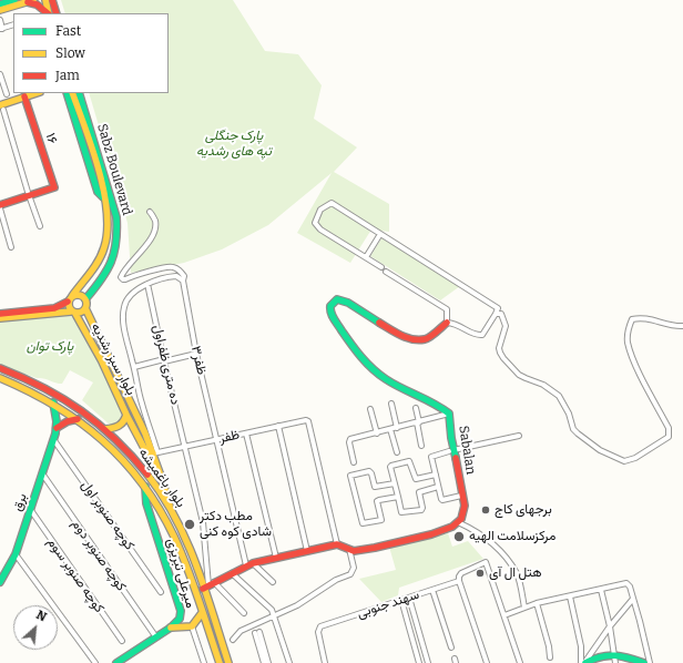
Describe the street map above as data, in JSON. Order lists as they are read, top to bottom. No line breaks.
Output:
{"streets":{"main road":["۱۶","Sabz Boulevard","بلوار سبز رشدیه","Sabalan","بلوار باغمیشه","برق","میرعلی تبریزی"],"street":["ظفر۳","ده متری ظفراول","ظفر","کوچه صنوبر اول","کوچه صنوبر دوم","کوچه صنوبر سوم","سهند جنوبی"]},"crossings":[["Sabz Boulevard","بلوار سبز رشدیه"],["بلوار سبز رشدیه","بلوار باغمیشه"],["ظفر۳","ظفر"],["ده متری ظفراول","ظفر"],["ده متری ظفراول","بلوار باغمیشه"],["بلوار باغمیشه","میرعلی تبریزی"],["برق","کوچه صنوبر اول"],["برق","کوچه صنوبر دوم"],["برق","کوچه صنوبر سوم"],["کوچه صنوبر دوم","میرعلی تبریزی"]],"parks":["پارک جنگلی تپه های رشدیه","پارک توان"],"places":["برجهای کاج","مطب دکتر شادی کوه کنی","مرکزسلامت الهیه","هتل ال آی"],"legend":["Fast","Slow","Jam"],"north":"top right"}
